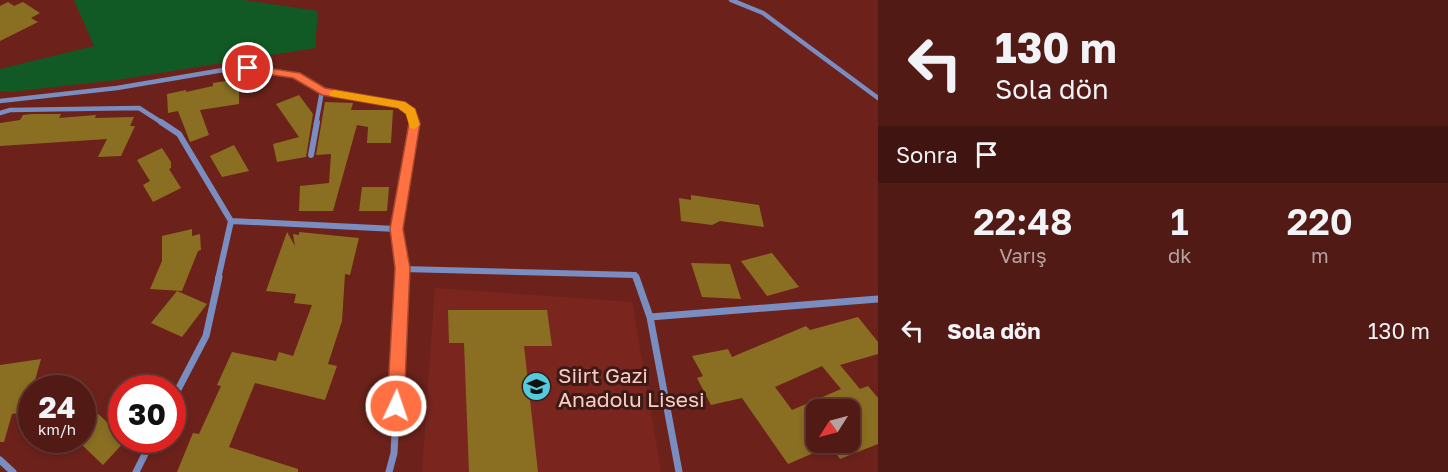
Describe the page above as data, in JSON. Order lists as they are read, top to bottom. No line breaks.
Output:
{"places":{"school or university":["Siirt Gazi Anadolu Lisesi"]},"north":"bottom left","page":{"turn":["130 m","Sola dön"],"then":"Sonra","eta":["22:48","Varış","1","dk","220","m"],"list":[{"name":"Sola dön","value":"130 m"}],"speed":"24 km/h","limit":"30"}}
